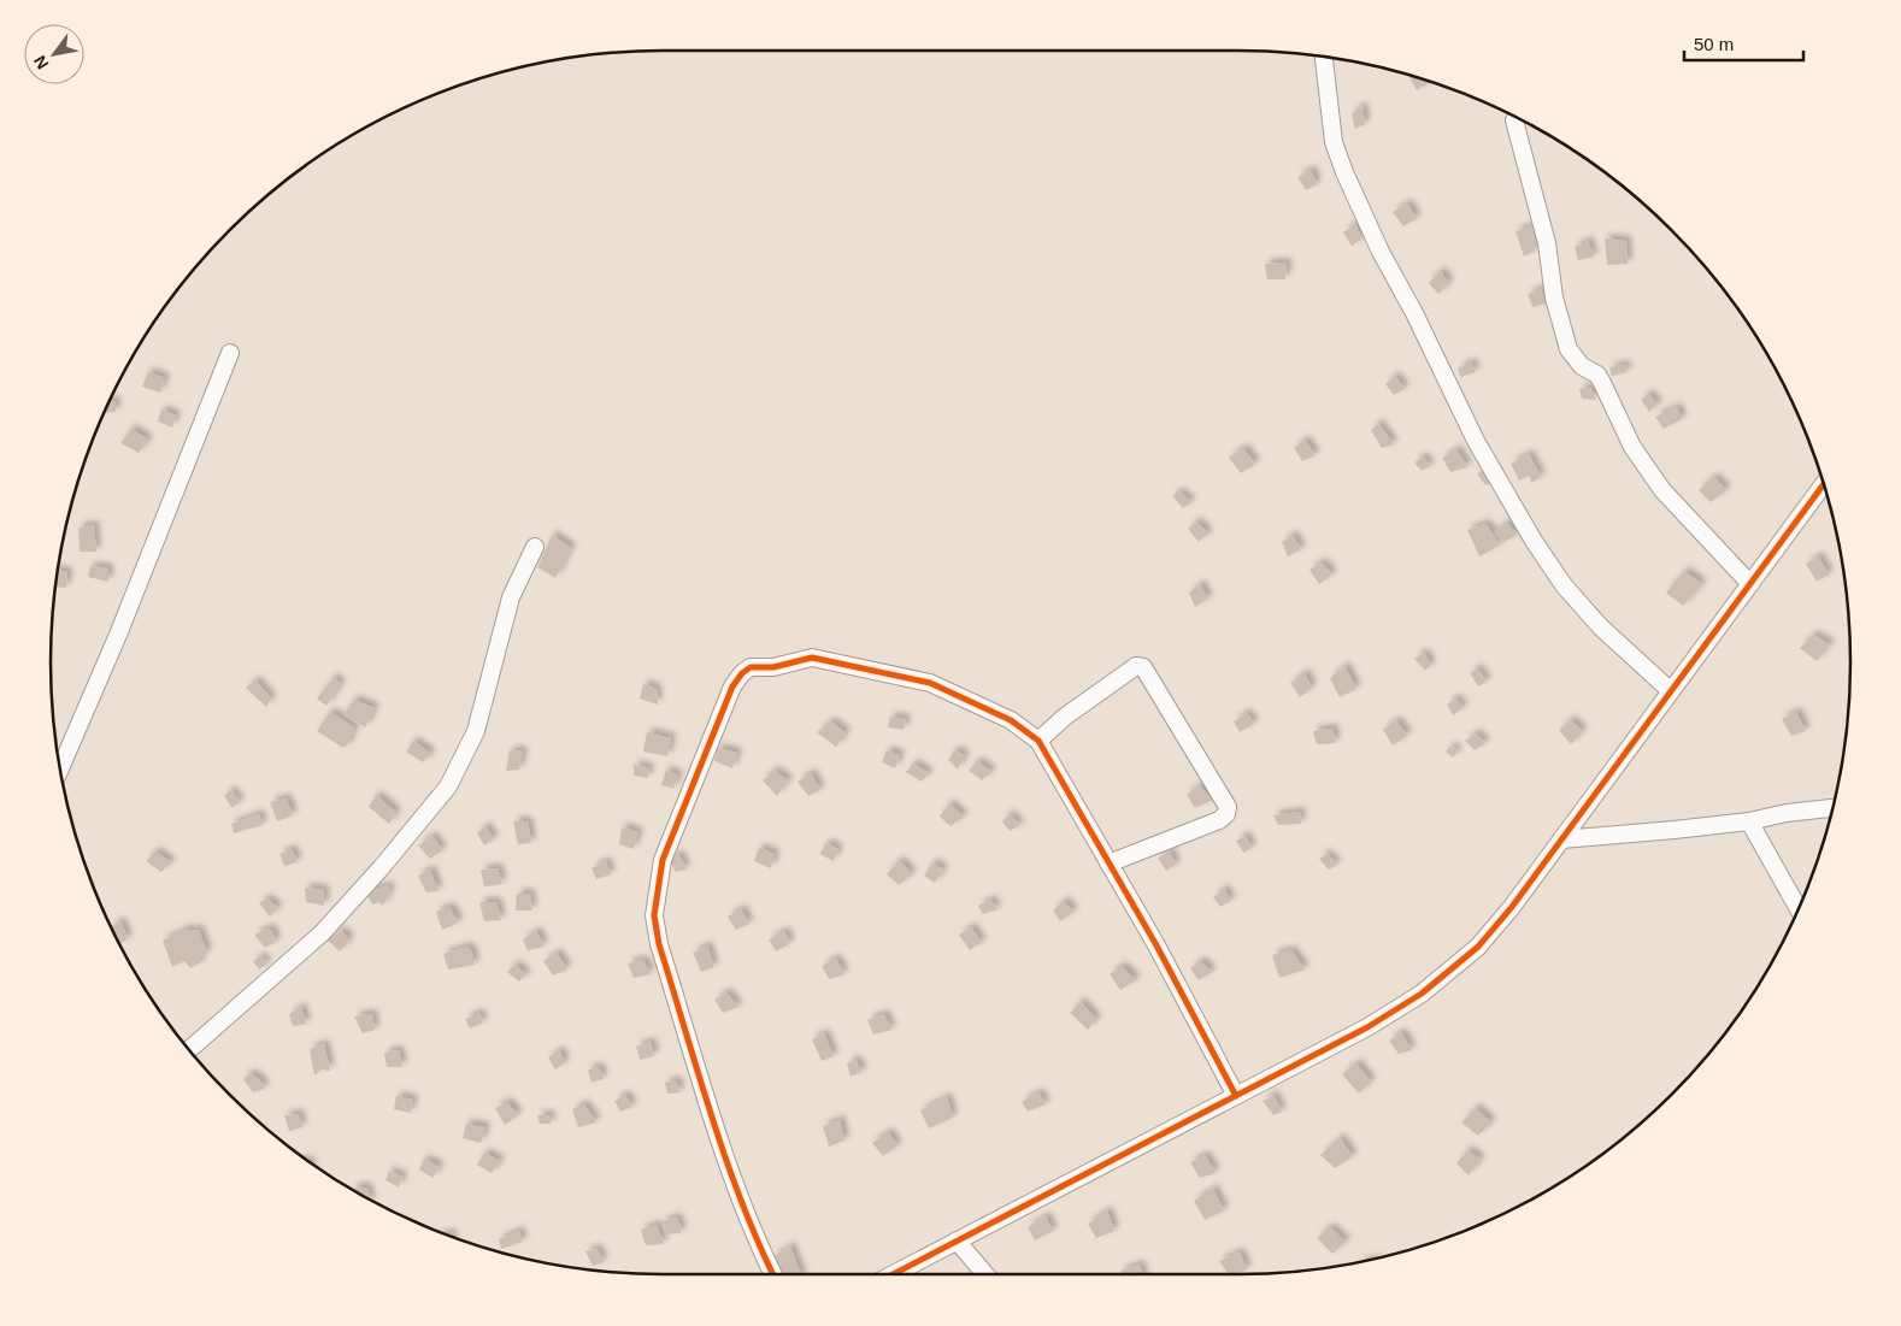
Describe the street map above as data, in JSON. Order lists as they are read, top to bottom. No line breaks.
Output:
{"scale_bar":"50 m","north":"bottom left"}
